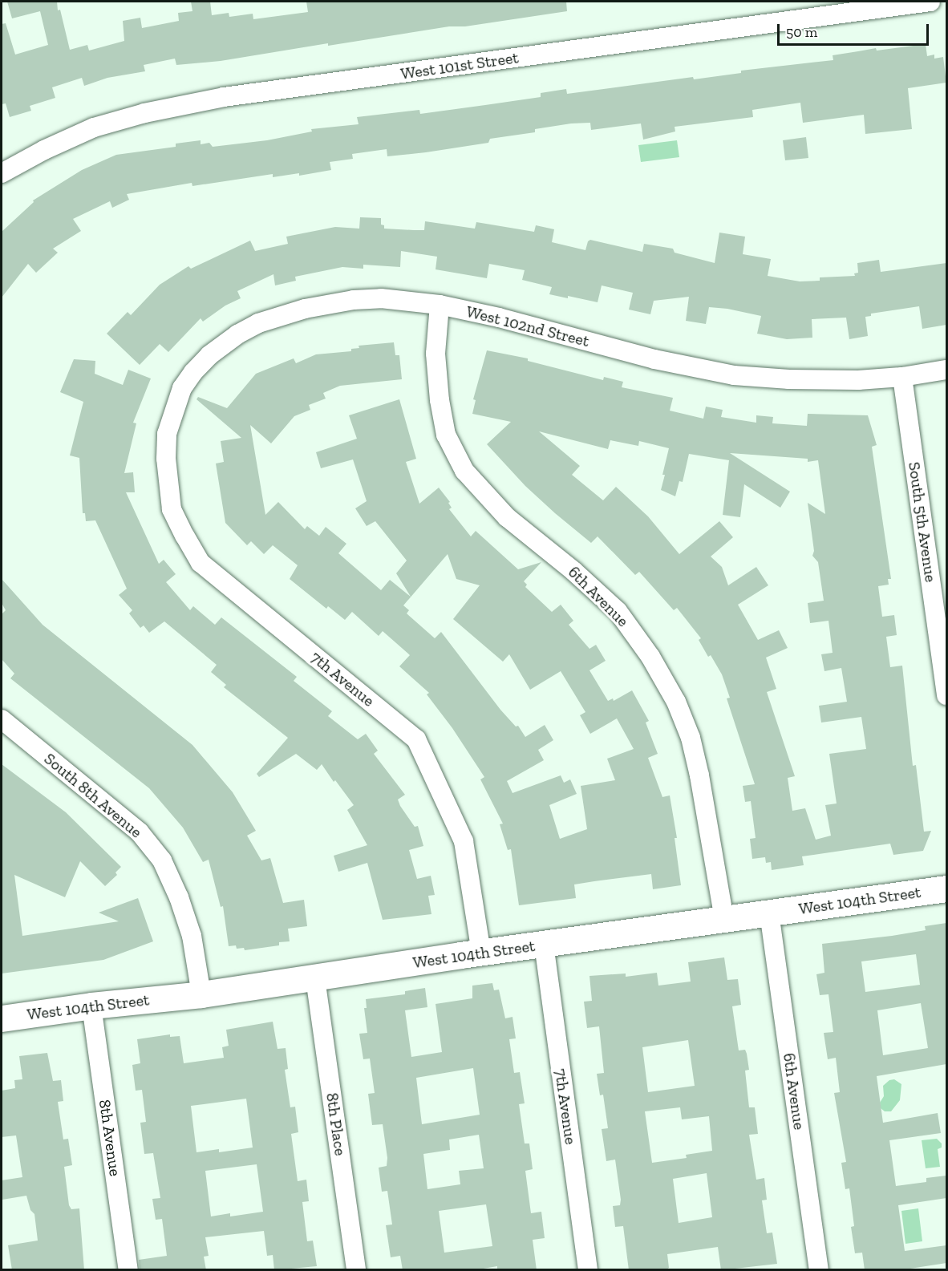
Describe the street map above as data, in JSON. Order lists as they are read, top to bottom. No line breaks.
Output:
{"streets":{"street":["West 101st Street","West 102nd Street","South 5th Avenue","6th Avenue","7th Avenue","South 8th Avenue","West 104th Street","8th Place","8th Avenue"]},"crossings":[["West 102nd Street","South 5th Avenue"],["West 102nd Street","6th Avenue"],["West 102nd Street","7th Avenue"],["6th Avenue","West 104th Street"],["7th Avenue","West 104th Street"],["South 8th Avenue","West 104th Street"],["West 104th Street","8th Place"],["West 104th Street","8th Avenue"]],"scale_bar":"50 m"}
